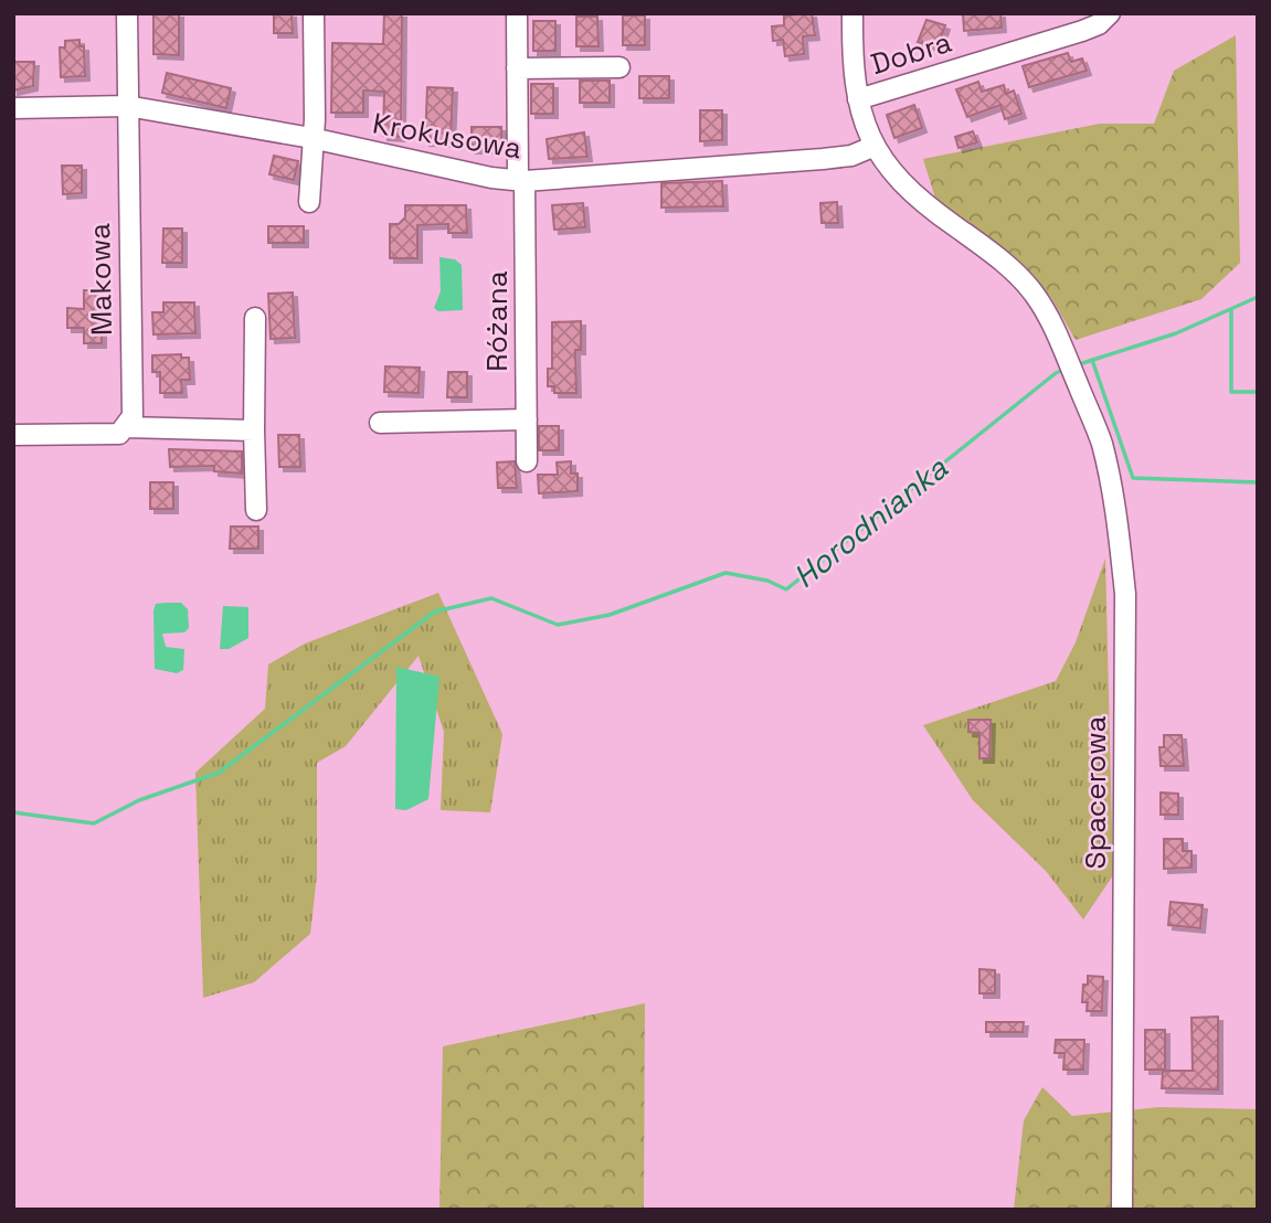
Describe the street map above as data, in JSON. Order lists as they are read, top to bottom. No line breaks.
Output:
{"streets":{"street":["Dobra","Krokusowa","Makowa","Różana","Spacerowa"]},"crossings":[["Krokusowa","Makowa"],["Krokusowa","Różana"],["Krokusowa","Spacerowa"]],"water":["Horodnianka"]}
